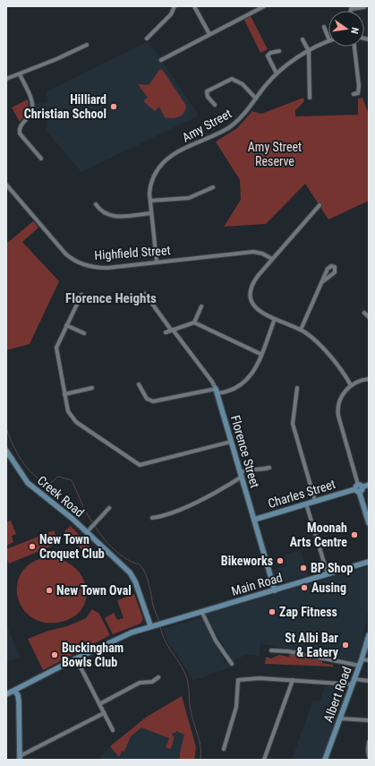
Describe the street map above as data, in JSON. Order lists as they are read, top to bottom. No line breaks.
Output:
{"streets":{"street":["Amy Street","Highfield Street","Florence Street","Charles Street","Creek Road","Main Road","Albert Road"]},"crossings":[["Amy Street","Highfield Street"],["Florence Street","Charles Street"],["Florence Street","Main Road"],["Creek Road","Main Road"]],"districts":["Florence Heights"],"parks":["Amy Street Reserve"],"places":["Hilliard Christian School","Moonah Arts Centre","New Town Croquet Club","Bikeworks","BP Shop","Ausing","New Town Oval","Zap Fitness","St Albi Bar & Eatery","Buckingham Bowls Club"],"north":"right"}
